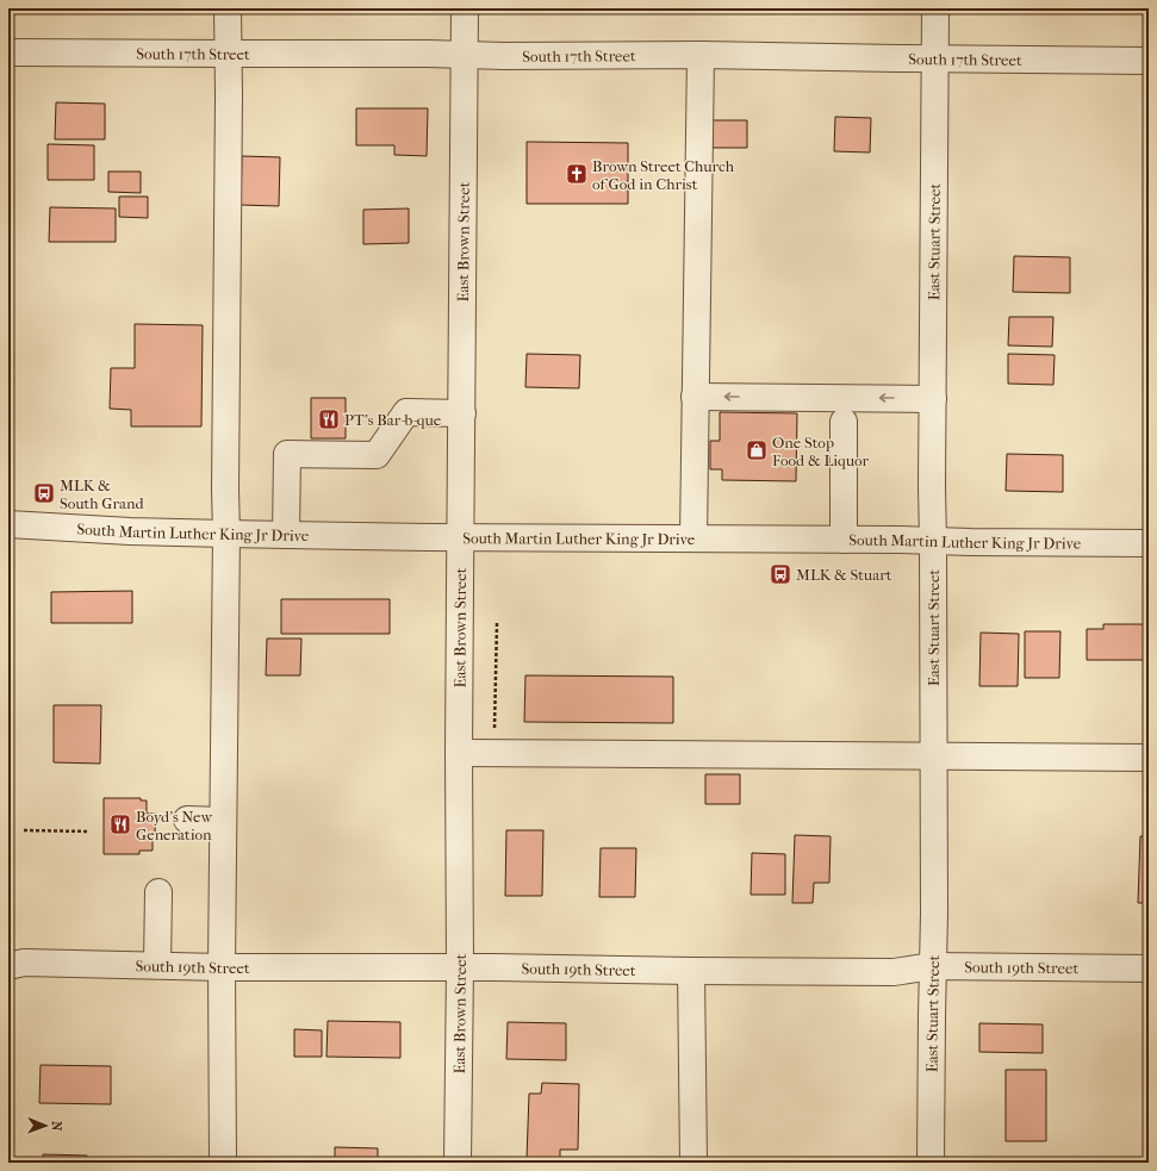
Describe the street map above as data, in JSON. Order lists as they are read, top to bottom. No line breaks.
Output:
{"streets":{"street":["South 17th Street","East Brown Street","East Stuart Street","South Martin Luther King Jr Drive","South 19th Street"]},"crossings":[["South 17th Street","East Brown Street"],["South 17th Street","East Stuart Street"],["East Brown Street","South Martin Luther King Jr Drive"],["East Brown Street","South 19th Street"],["East Stuart Street","South Martin Luther King Jr Drive"],["East Stuart Street","South 19th Street"]],"places":{"church":["Brown Street Church of God in Christ"],"restaurant":["PT's Bar-b-que","Boyd's New Generation"],"shop":["One Stop Food & Liquor"],"bus stop":["MLK & South Grand","MLK & Stuart"]},"north":"right"}
